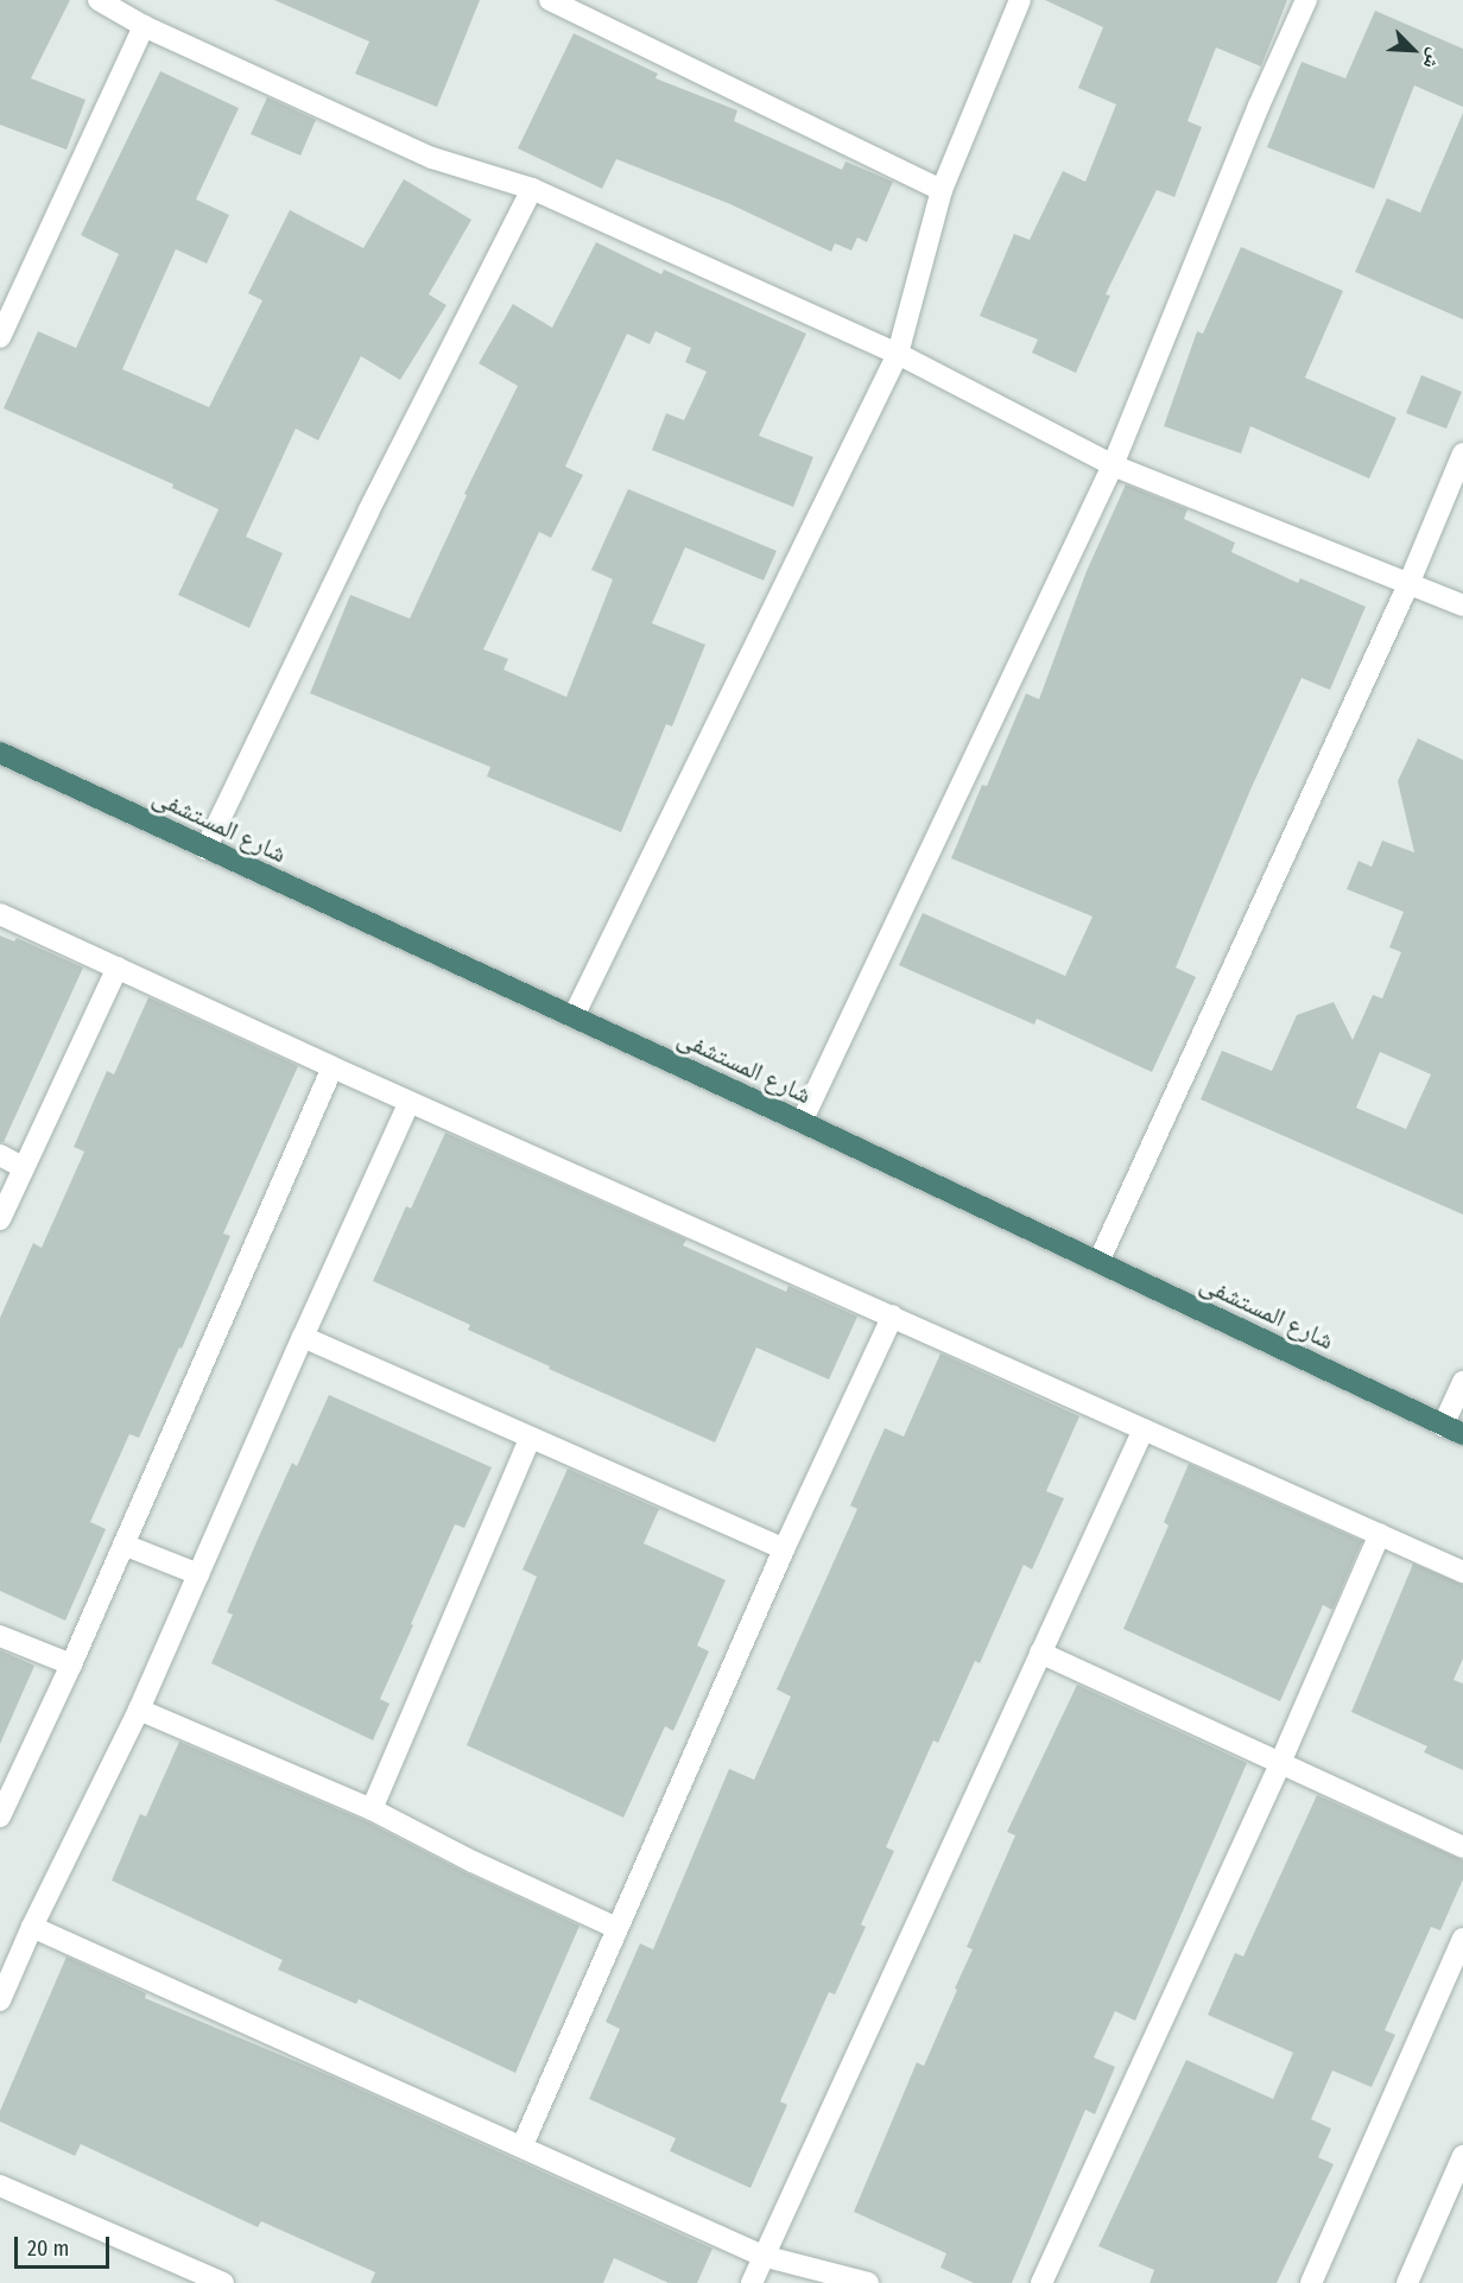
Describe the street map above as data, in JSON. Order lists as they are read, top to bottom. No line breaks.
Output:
{"streets":{"highway":["شارع المستشفى"]},"scale_bar":"20 m","north":"bottom right"}
